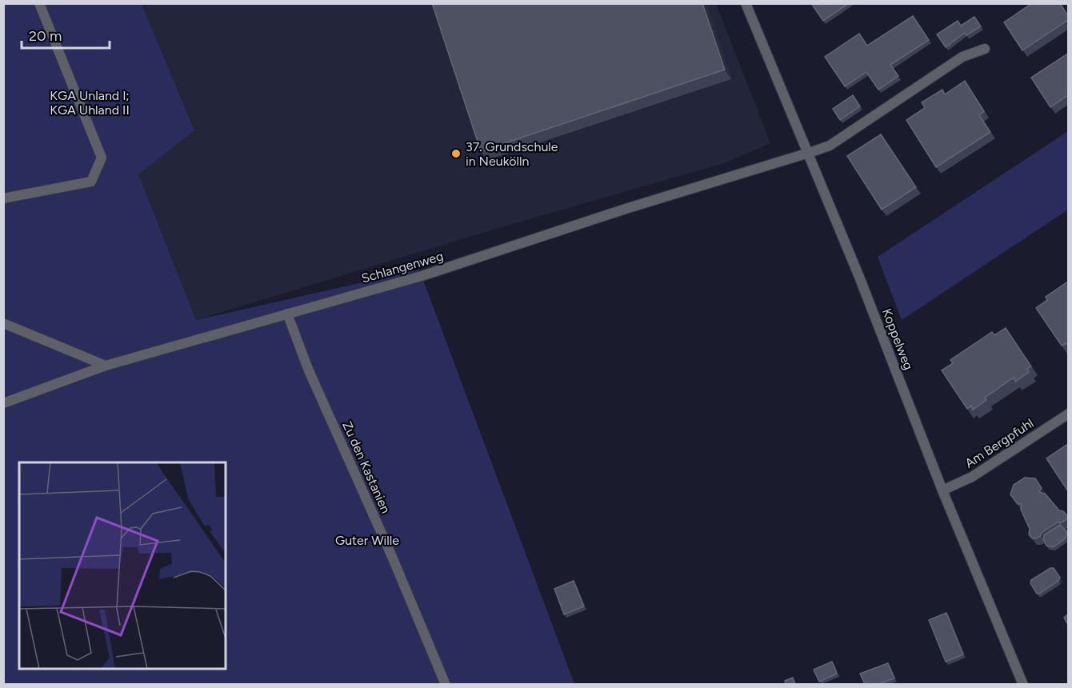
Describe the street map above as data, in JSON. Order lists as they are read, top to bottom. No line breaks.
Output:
{"streets":{"street":["Schlangenweg","Koppelweg","Am Bergpfuhl","Zu den Kastanien"]},"crossings":[["Schlangenweg","Koppelweg"],["Schlangenweg","Zu den Kastanien"],["Koppelweg","Am Bergpfuhl"]],"parks":["KGA Unland I; KGA Uhland II","Guter Wille"],"places":["37. Grundschule in Neukölln"],"scale_bar":"20 m"}
